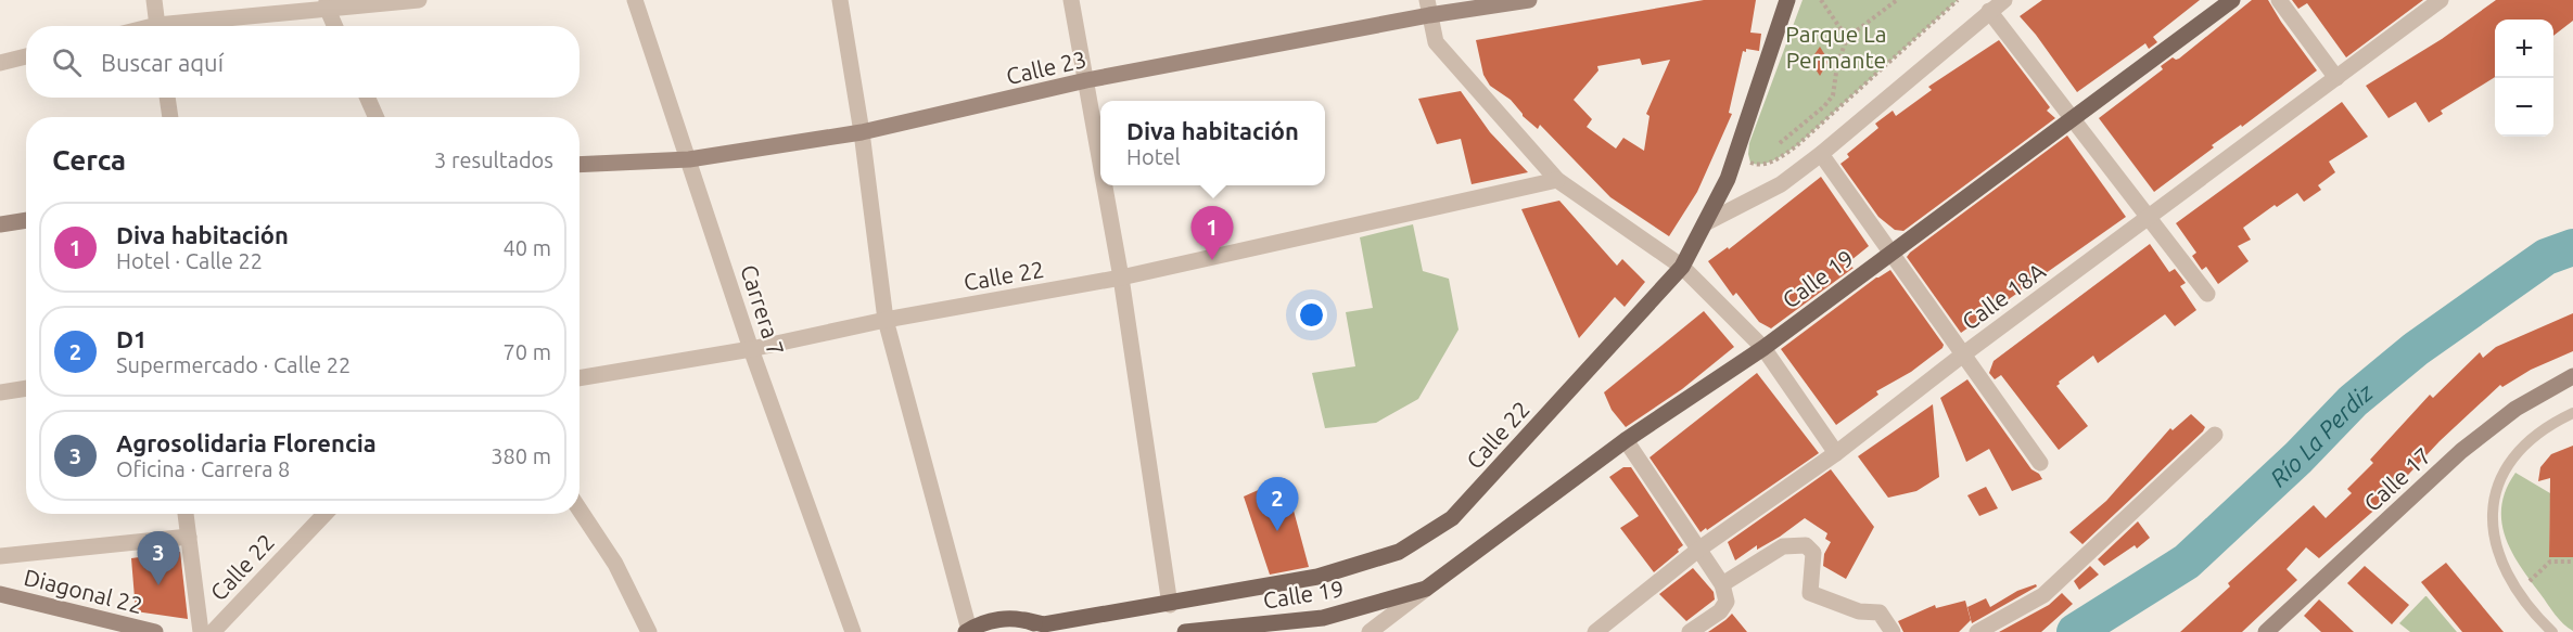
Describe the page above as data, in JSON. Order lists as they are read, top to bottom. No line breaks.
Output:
{"streets":{"main road":["Calle 22","Calle 19"],"street":["Calle 23","Calle 18A","Carrera 7","Calle 17","Diagonal 22"]},"crossings":[["Calle 23","Carrera 7"],["Calle 22","Carrera 7"]],"water":["Río La Perdiz"],"parks":["Parque La Permante"],"page":{"map_buttons":["+","−"],"search":"Buscar aquí","popup":["Diva habitación","Hotel"],"heading":["Cerca","3 resultados"],"list":[{"mark":"1","name":"Diva habitación","note":"Hotel · Calle 22","value":"40 m"},{"mark":"2","name":"D1","note":"Supermercado · Calle 22","value":"70 m"},{"mark":"3","name":"Agrosolidaria Florencia","note":"Oficina · Carrera 8","value":"380 m"}],"pins":["1","2","3"]}}
